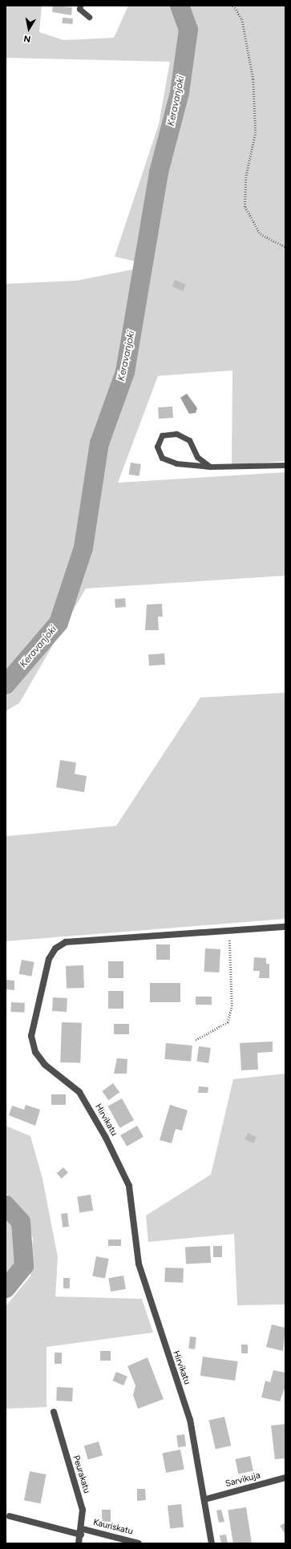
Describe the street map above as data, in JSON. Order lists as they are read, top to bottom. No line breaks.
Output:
{"streets":{"street":["Hirvikatu","Peurakatu","Sarvikuja","Kauriskatu"]},"crossings":[["Hirvikatu","Sarvikuja"],["Peurakatu","Kauriskatu"]],"water":["Keravanjoki"],"north":"bottom"}
